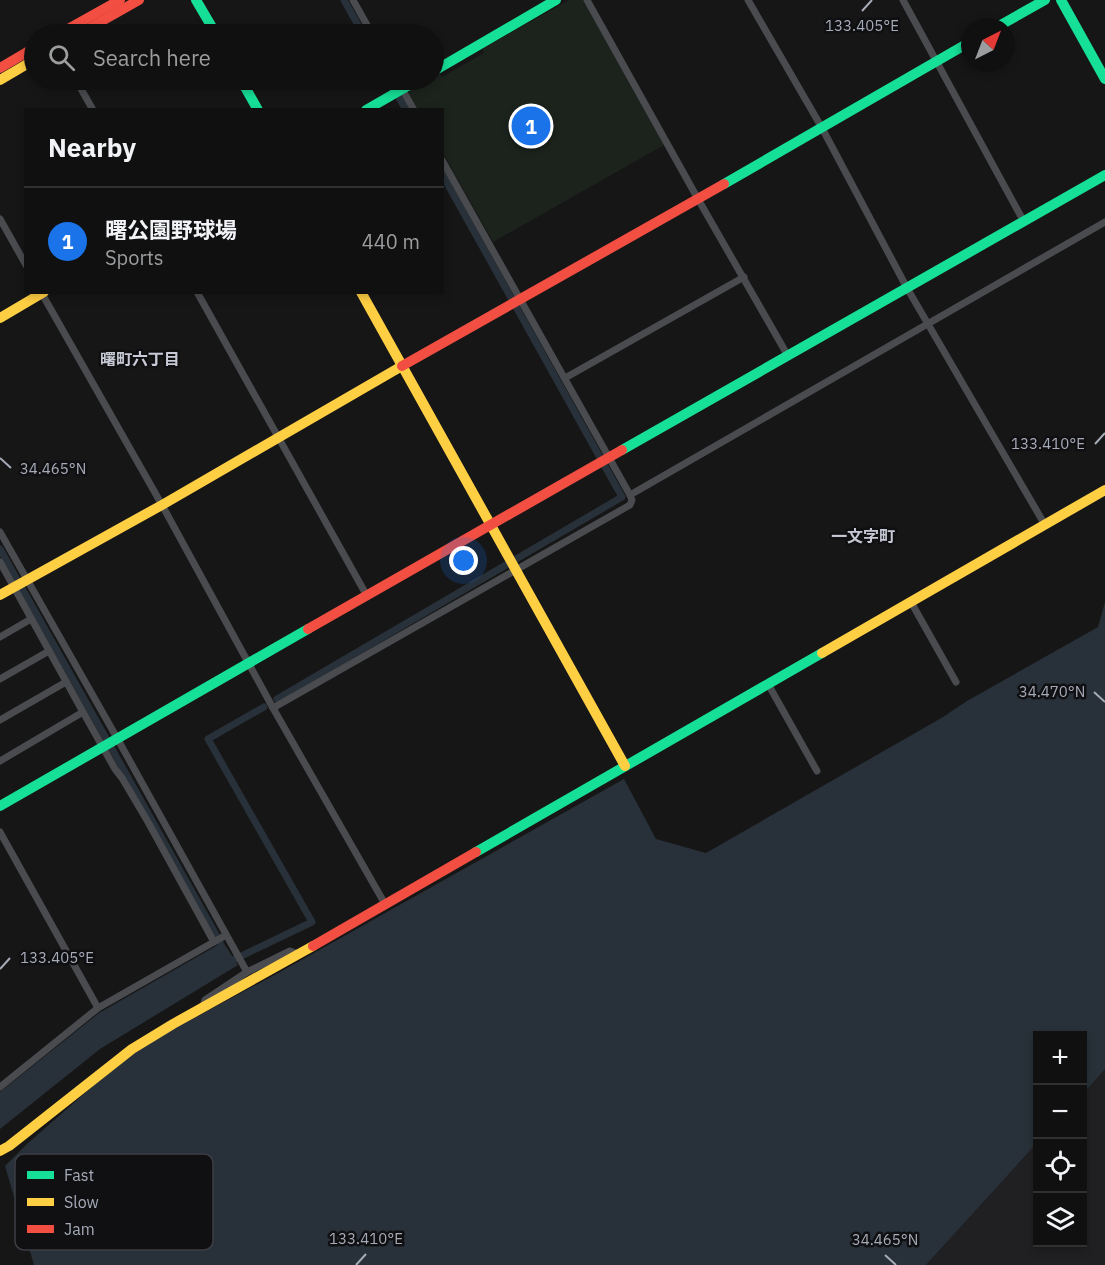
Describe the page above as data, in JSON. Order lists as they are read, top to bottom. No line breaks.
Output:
{"districts":["曙町六丁目","一文字町"],"legend":["Fast","Slow","Jam"],"north":"top right","page":{"search":"Search here","pins":"1","heading":"Nearby","list":[{"mark":"1","name":"曙公園野球場","note":"Sports","value":"440 m"}],"map_buttons":["+","−"]},"coordinates":["133.405°E","133.410°E","34.465°N","34.470°N"]}
